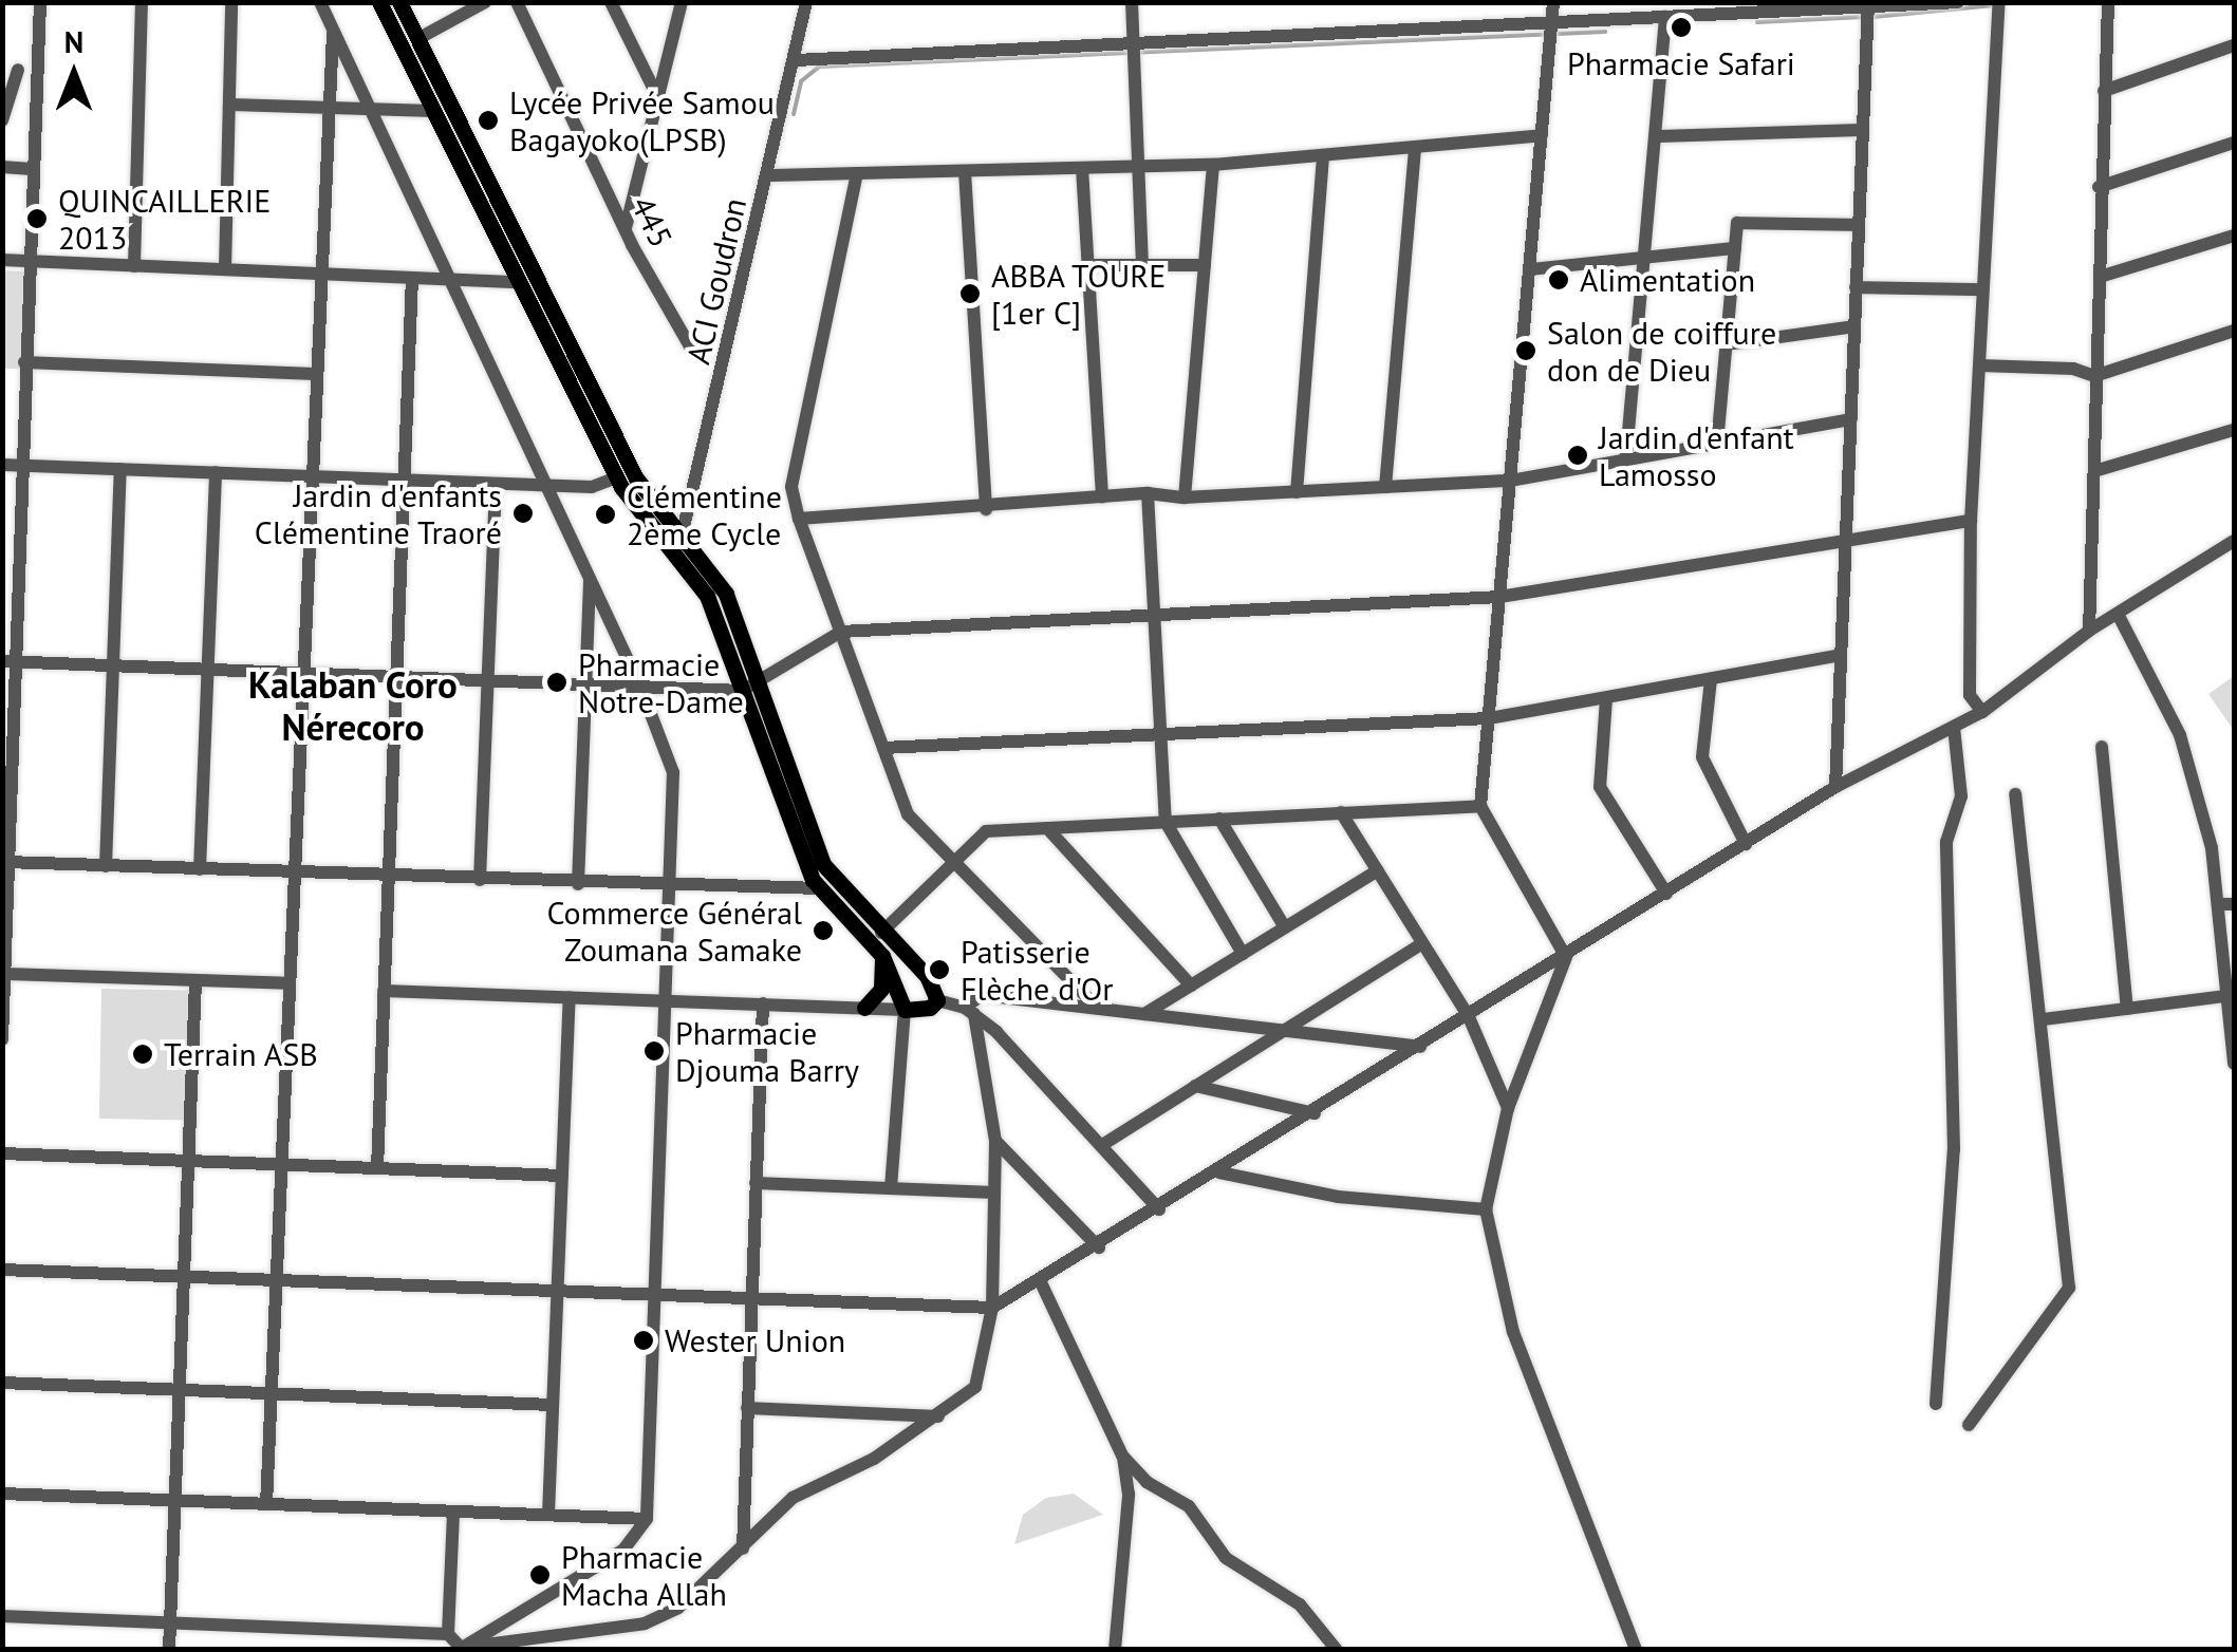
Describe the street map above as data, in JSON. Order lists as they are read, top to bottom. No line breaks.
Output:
{"streets":{"street":["445","ACI Goudron"]},"districts":["Kalaban Coro Nérecoro"],"places":["Pharmacie Safari","Lycée Privée Samou Bagayoko(LPSB)","QUINCAILLERIE 2013","Alimentation","ABBA TOURE [1er C]","Salon de coiffure don de Dieu","Jardin d'enfant Lamosso","Jardin d'enfants Clémentine Traoré","Clémentine 2ème Cycle","Pharmacie Notre-Dame","Commerce Général Zoumana Samake","Patisserie Flèche d'Or","Pharmacie Djouma Barry","Terrain ASB","Wester Union","Pharmacie Macha Allah"],"north":"top"}
